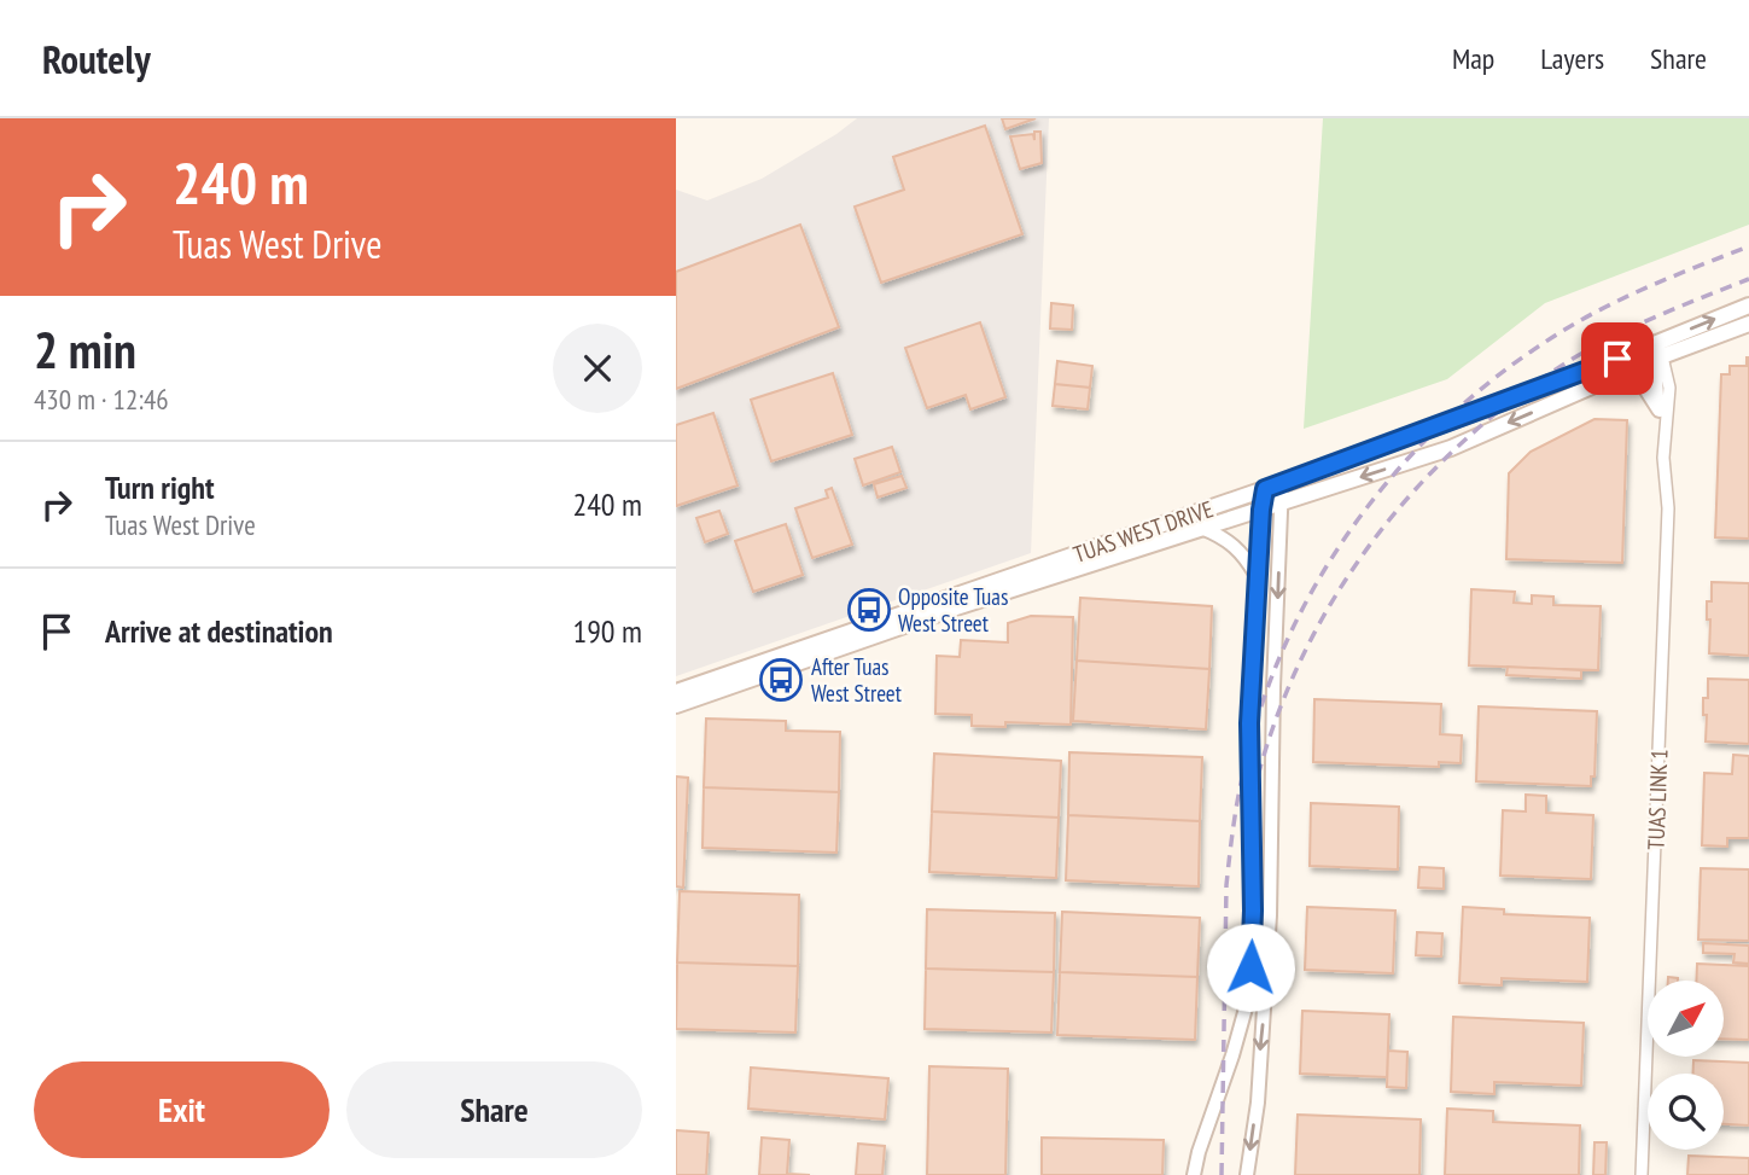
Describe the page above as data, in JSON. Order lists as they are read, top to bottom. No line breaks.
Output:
{"streets":{"main road":["TUAS WEST DRIVE"],"street":["TUAS LINK 1"]},"crossings":[["TUAS WEST DRIVE","TUAS LINK 1"]],"places":{"bus stop":["Opposite Tuas West Street","After Tuas West Street"]},"north":"top right","page":{"header":"Routely","nav":["Map","Layers","Share"],"turn":["240 m","Tuas West Drive"],"heading":["2 min","430 m · 12:46"],"list":[{"name":"Turn right","note":"Tuas West Drive","value":"240 m"},{"name":"Arrive at destination","value":"190 m"}],"buttons":["Exit","Share"]}}
